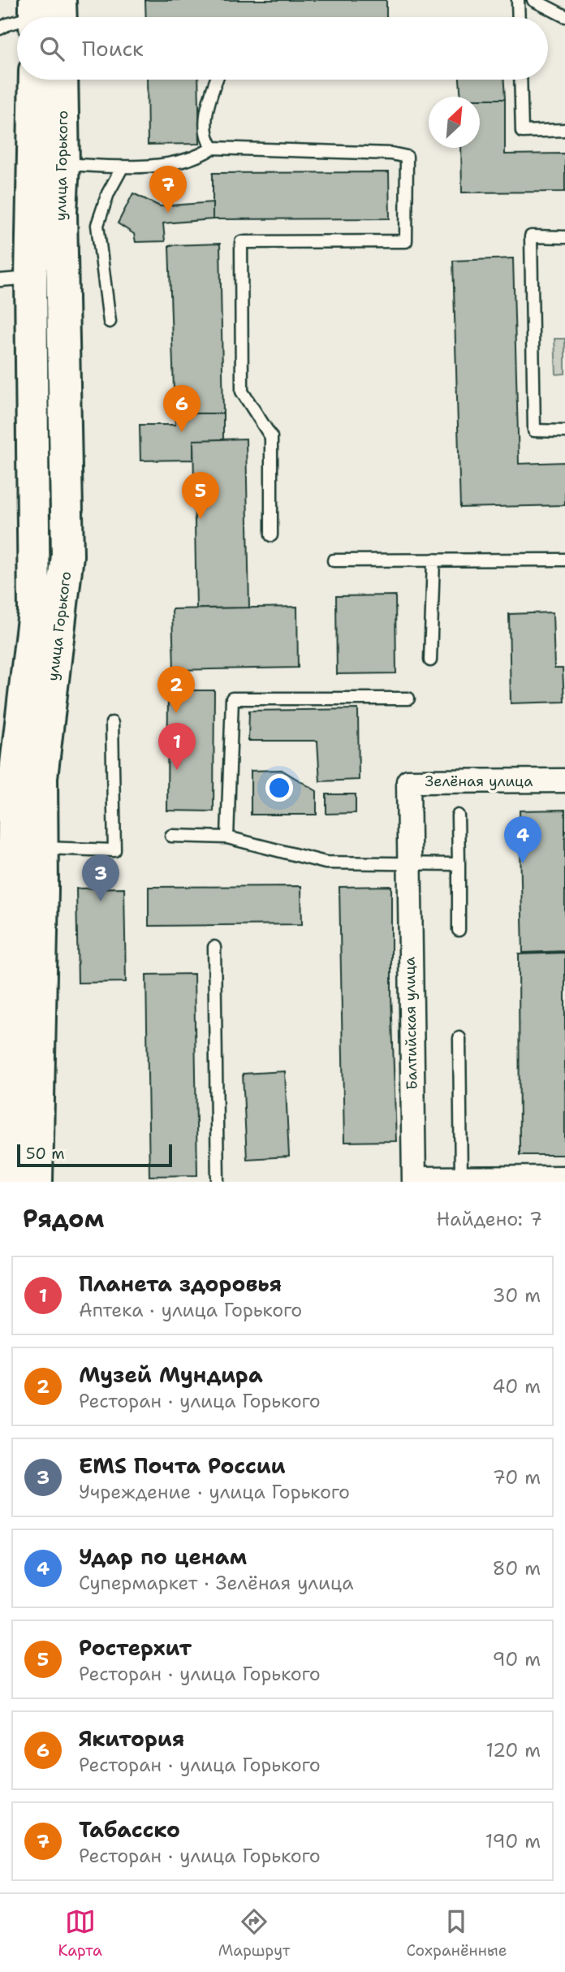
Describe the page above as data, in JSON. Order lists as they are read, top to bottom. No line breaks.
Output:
{"streets":{"main road":["улица Горького"],"street":["Зелёная улица","Балтийская улица"]},"crossings":[["Зелёная улица","Балтийская улица"]],"scale_bar":"50 m","north":"top right","page":{"search":"Поиск","pins":["7","6","5","2","1","4","3"],"scale":"50 m","heading":["Рядом","Найдено: 7"],"list":[{"mark":"1","name":"Планета здоровья","note":"Аптека · улица Горького","value":"30 m"},{"mark":"2","name":"Музей Мундира","note":"Ресторан · улица Горького","value":"40 m"},{"mark":"3","name":"EMS Почта России","note":"Учреждение · улица Горького","value":"70 m"},{"mark":"4","name":"Удар по ценам","note":"Супермаркет · Зелёная улица","value":"80 m"},{"mark":"5","name":"Ростерхит","note":"Ресторан · улица Горького","value":"90 m"},{"mark":"6","name":"Якитория","note":"Ресторан · улица Горького","value":"120 m"},{"mark":"7","name":"Табасско","note":"Ресторан · улица Горького","value":"190 m"}],"nav":["Карта","Маршрут","Сохранённые"]}}
